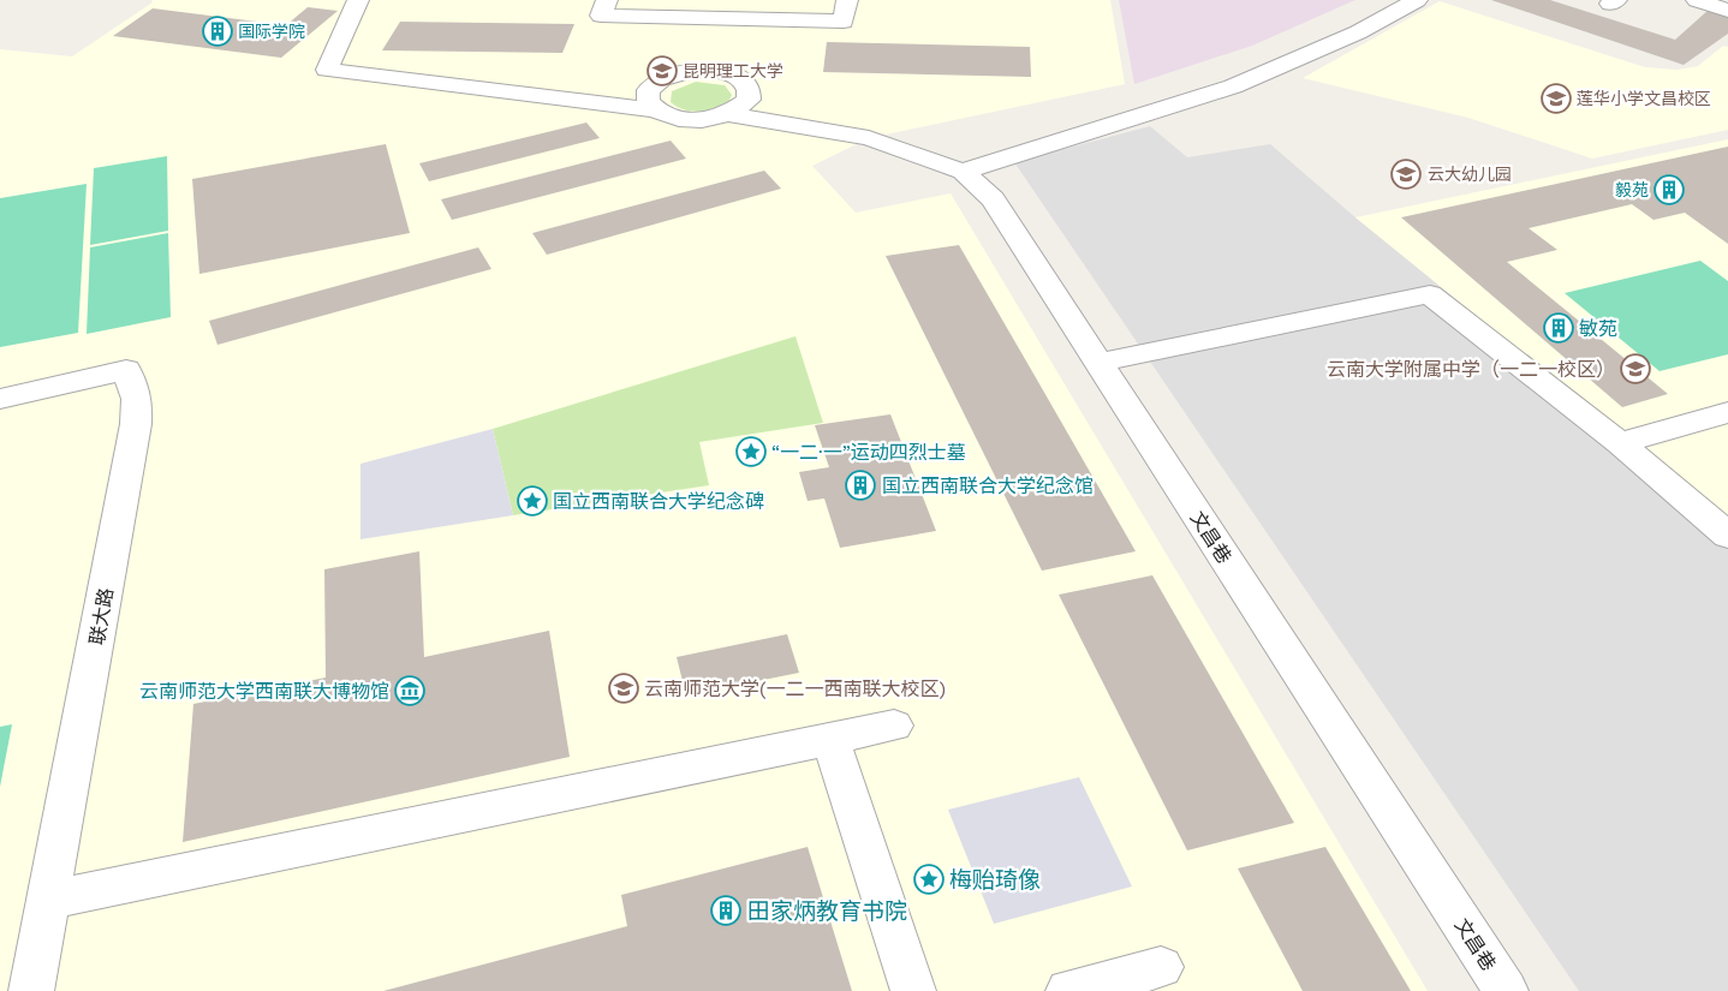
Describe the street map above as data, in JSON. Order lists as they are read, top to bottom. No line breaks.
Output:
{"streets":{"street":["文昌巷","联大路"]},"places":{"building":["国际学院","毅苑","敏苑","国立西南联合大学纪念馆","田家炳教育书院"],"school or university":["昆明理工大学","莲华小学文昌校区","云大幼儿园","云南大学附属中学（一二一校区）","云南师范大学(一二一西南联大校区)"],"place":["“一二·一”运动四烈士墓","国立西南联合大学纪念碑","梅贻琦像"],"museum":["云南师范大学西南联大博物馆"]}}
